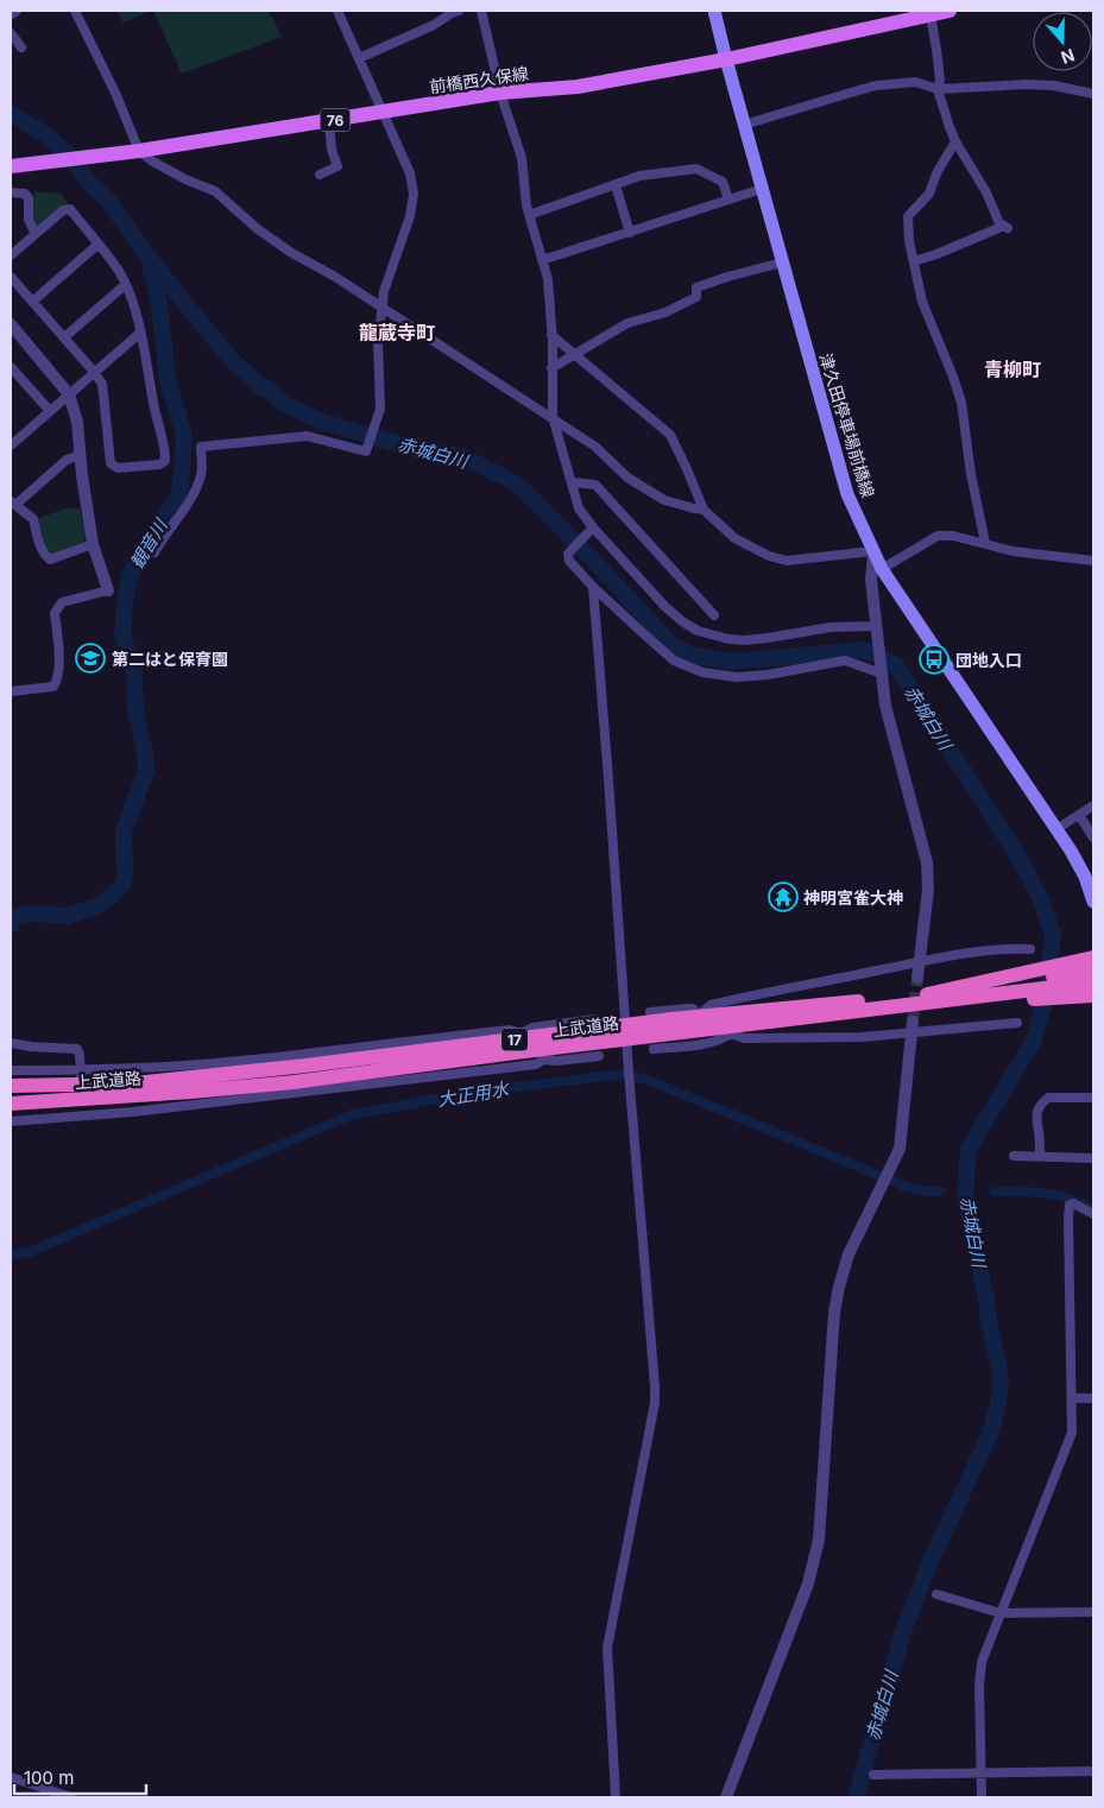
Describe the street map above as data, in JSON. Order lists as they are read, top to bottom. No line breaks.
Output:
{"streets":{"highway":["上武道路","17"],"main road":["前橋西久保線","76","津久田停車場前橋線"]},"crossings":[["前橋西久保線","津久田停車場前橋線"],["上武道路","17"]],"districts":["龍蔵寺町","青柳町"],"water":["赤城白川","観音川","大正用水"],"places":{"school or university":["第二はと保育園"],"bus stop":["団地入口"],"temple":["神明宮雀大神"]},"scale_bar":"100 m","north":"bottom"}
